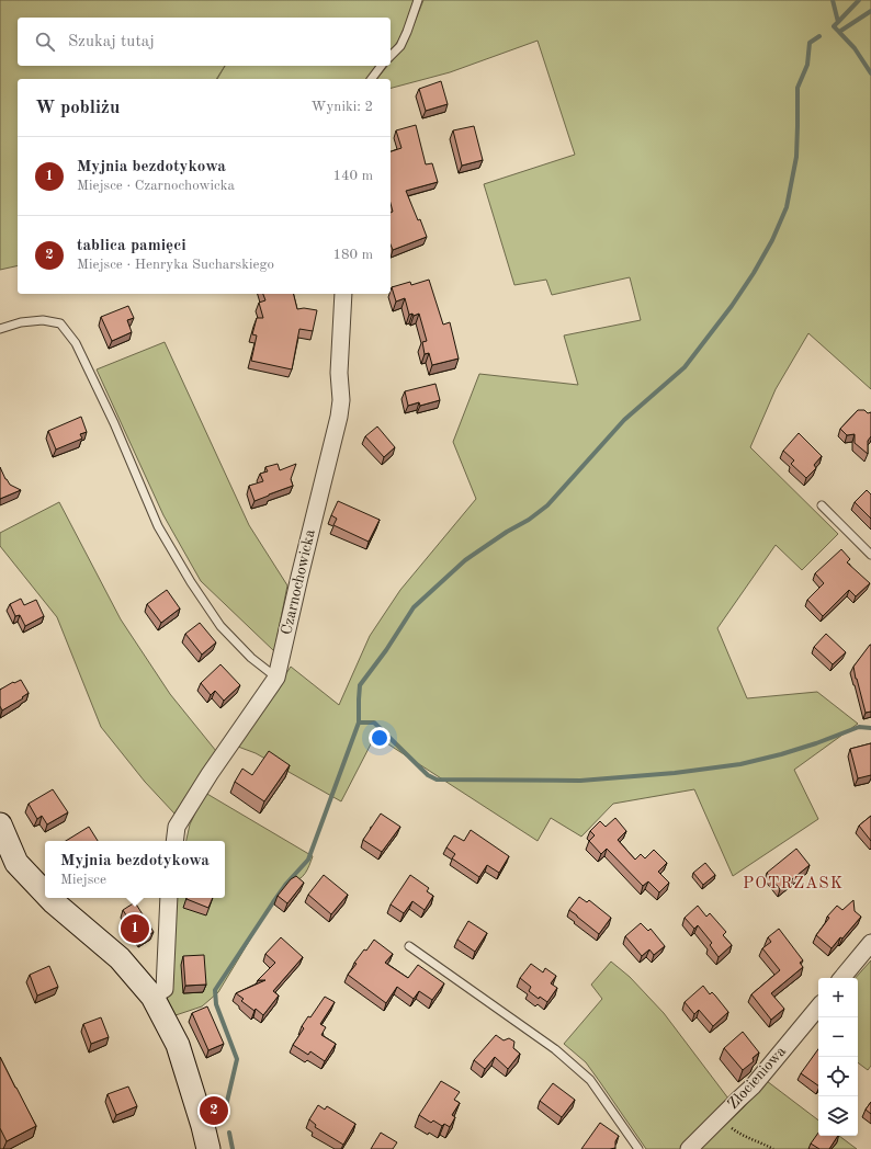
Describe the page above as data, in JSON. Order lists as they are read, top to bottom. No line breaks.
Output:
{"streets":{"street":["Czarnochowicka","Złocieniowa"]},"districts":["POTRZASK"],"page":{"search":"Szukaj tutaj","heading":["W pobliżu","Wyniki: 2"],"list":[{"mark":"1","name":"Myjnia bezdotykowa","note":"Miejsce · Czarnochowicka","value":"140 m"},{"mark":"2","name":"tablica pamięci","note":"Miejsce · Henryka Sucharskiego","value":"180 m"}],"popup":["Myjnia bezdotykowa","Miejsce"],"pins":["1","2"],"map_buttons":["+","−"]}}
